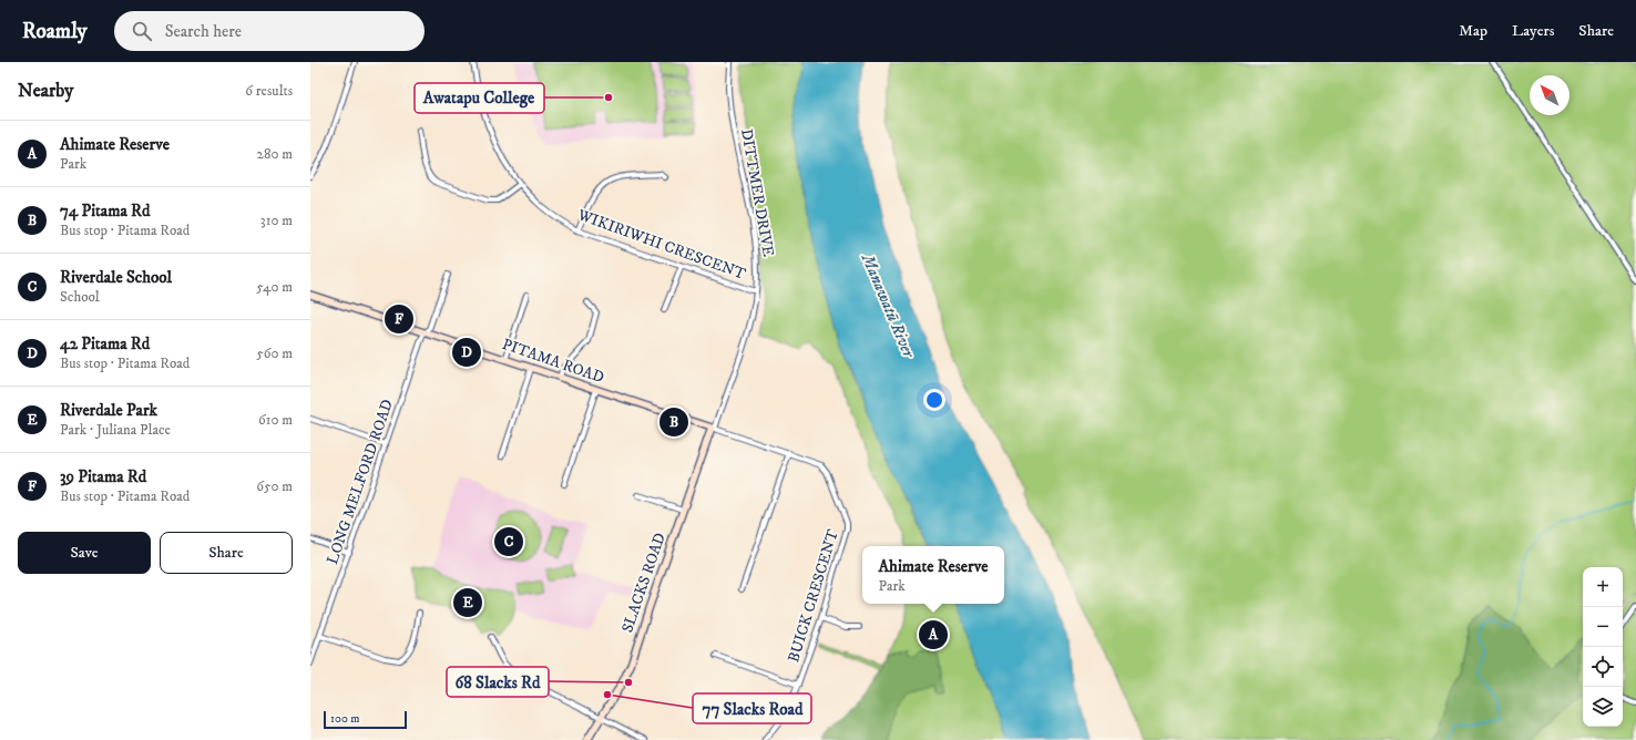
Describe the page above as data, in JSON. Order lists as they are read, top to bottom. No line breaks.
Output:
{"streets":{"street":["DITTMER DRIVE","WIKIRIWHI CRESCENT","PITAMA ROAD","LONG MELFORD ROAD","SLACKS ROAD","BUICK CRESCENT"]},"crossings":[["DITTMER DRIVE","WIKIRIWHI CRESCENT"],["DITTMER DRIVE","PITAMA ROAD"],["DITTMER DRIVE","SLACKS ROAD"],["DITTMER DRIVE","BUICK CRESCENT"],["PITAMA ROAD","LONG MELFORD ROAD"],["PITAMA ROAD","SLACKS ROAD"],["PITAMA ROAD","BUICK CRESCENT"],["SLACKS ROAD","BUICK CRESCENT"]],"water":["Manawatū River"],"places":["Awatapu College","68 Slacks Rd","77 Slacks Road"],"scale_bar":"100 m","north":"top left","page":{"header":"Roamly","search":"Search here","nav":["Map","Layers","Share"],"heading":["Nearby","6 results"],"list":[{"mark":"A","name":"Ahimate Reserve","note":"Park","value":"280 m"},{"mark":"B","name":"74 Pitama Rd","note":"Bus stop · Pitama Road","value":"310 m"},{"mark":"C","name":"Riverdale School","note":"School","value":"540 m"},{"mark":"D","name":"42 Pitama Rd","note":"Bus stop · Pitama Road","value":"560 m"},{"mark":"E","name":"Riverdale Park","note":"Park · Juliana Place","value":"610 m"},{"mark":"F","name":"39 Pitama Rd","note":"Bus stop · Pitama Road","value":"650 m"}],"pins":["F","D","B","C","E","A"],"buttons":["Save","Share"],"popup":["Ahimate Reserve","Park"],"map_buttons":["+","−"],"scale":"100 m"}}
